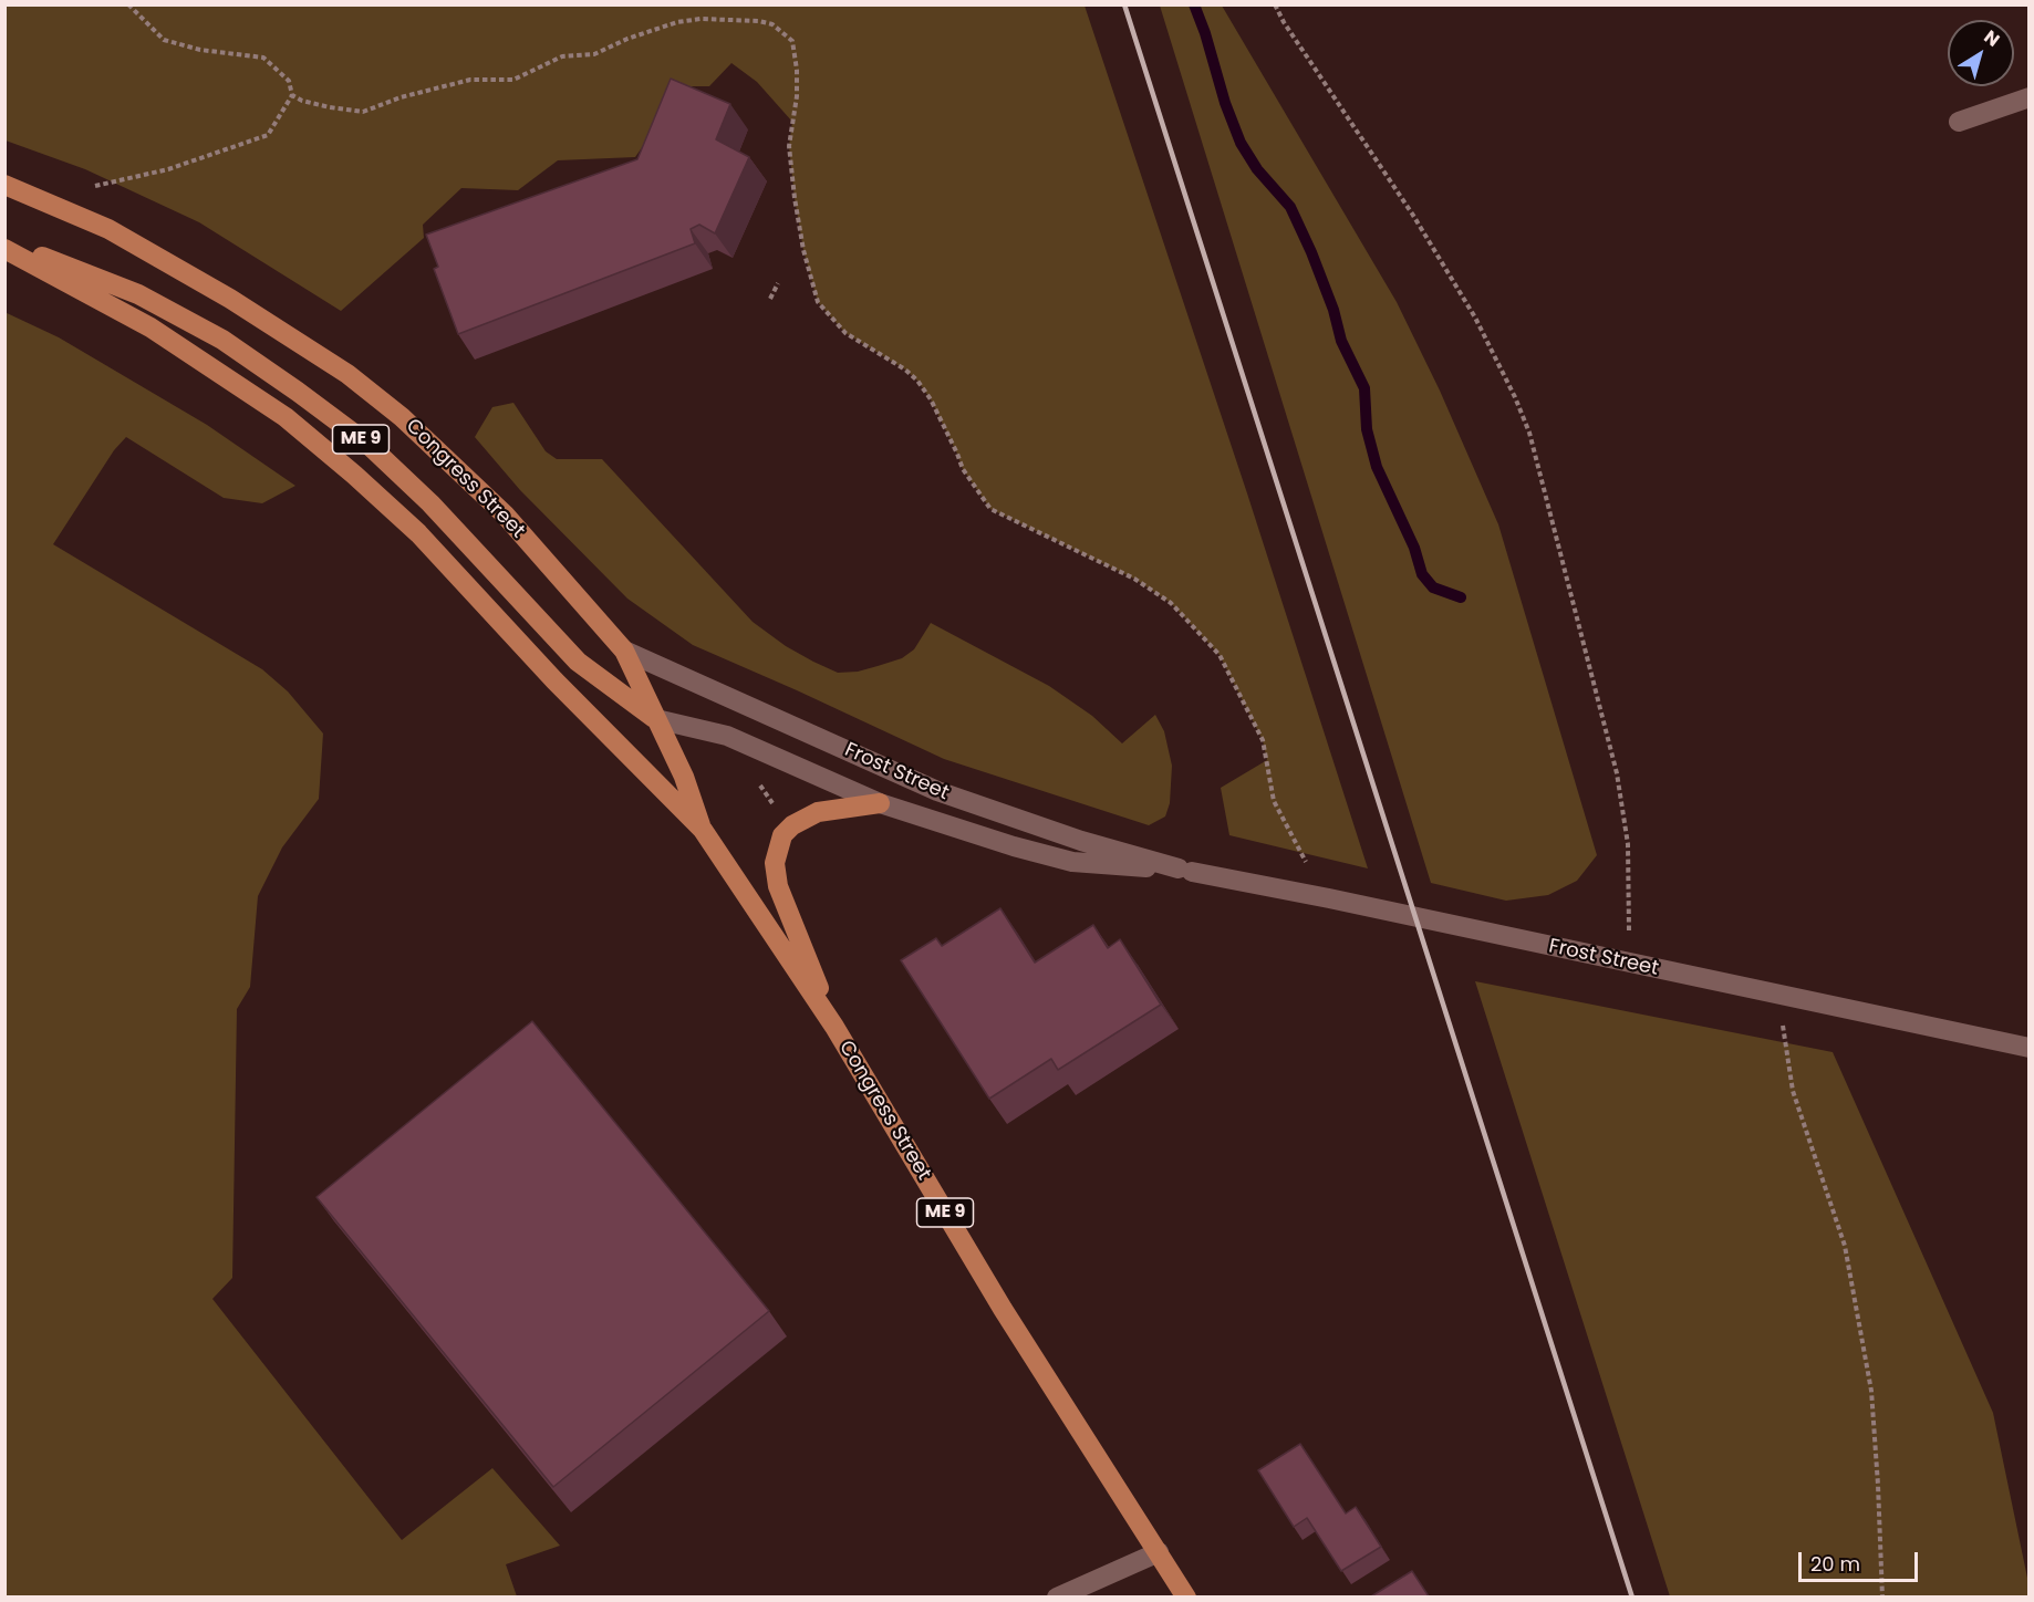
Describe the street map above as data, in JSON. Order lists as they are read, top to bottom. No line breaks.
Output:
{"streets":{"main road":["ME 9","Congress Street"],"street":["Frost Street"]},"crossings":[["ME 9","Congress Street"],["ME 9","Frost Street"],["Congress Street","Frost Street"]],"scale_bar":"20 m","north":"top right"}
